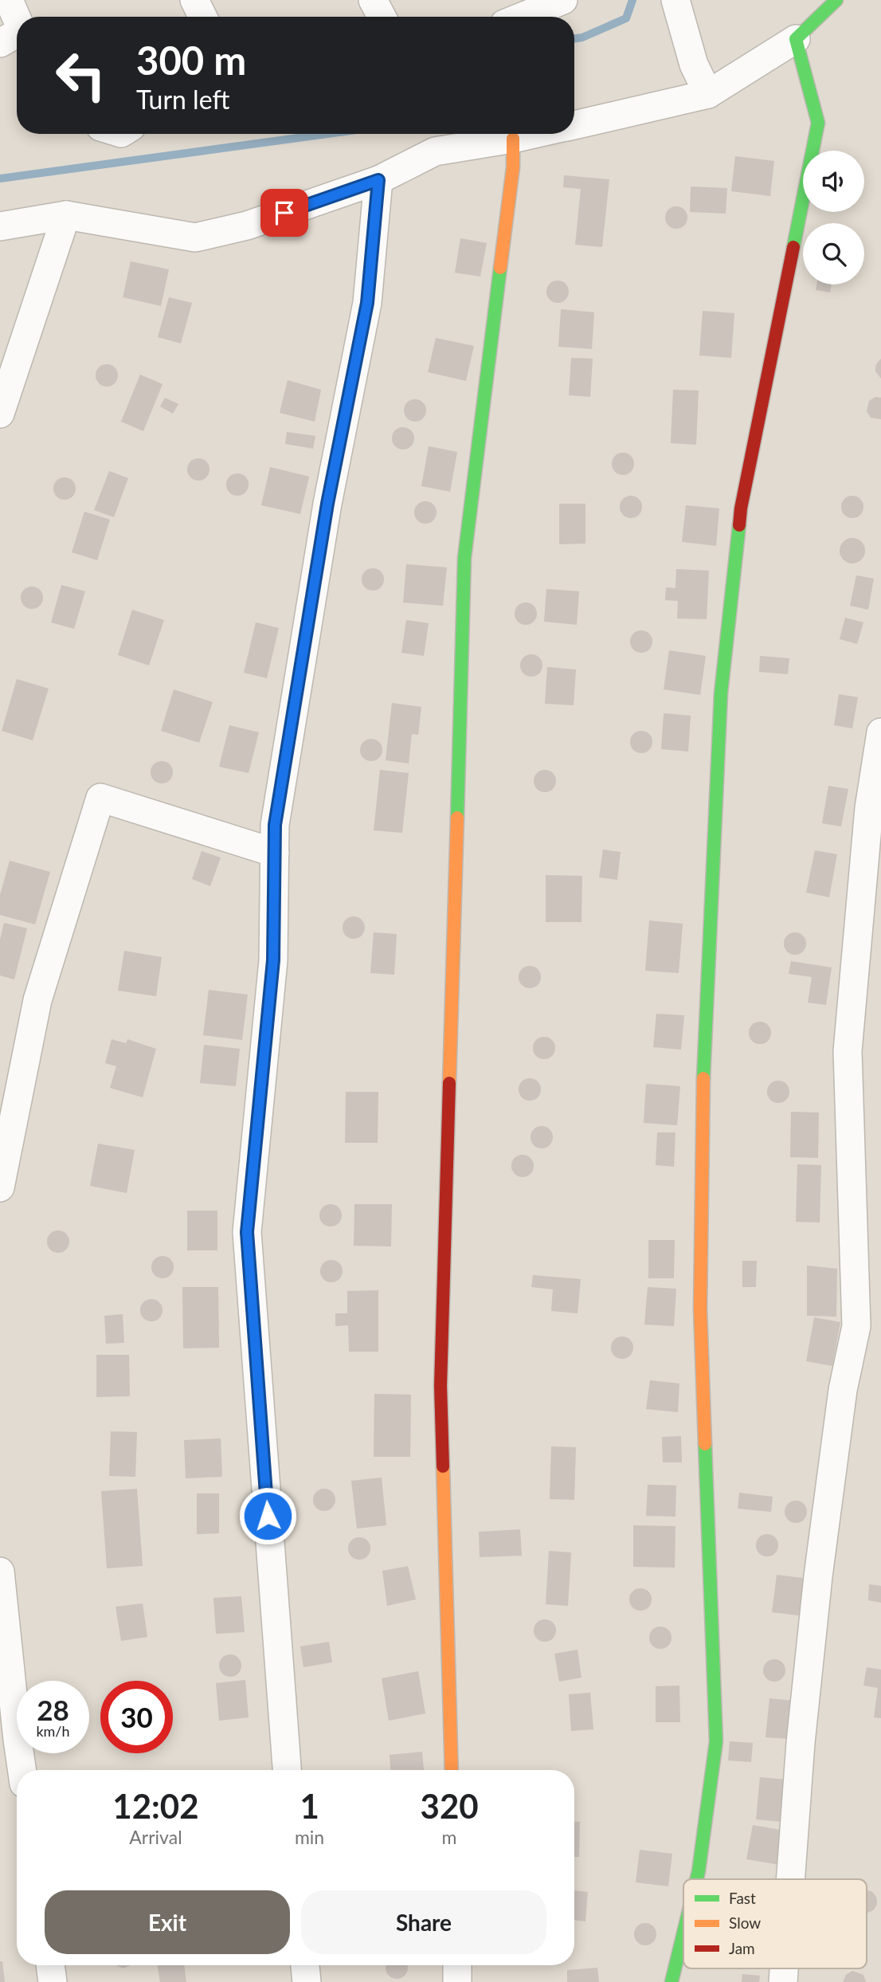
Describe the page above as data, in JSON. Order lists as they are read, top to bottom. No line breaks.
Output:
{"legend":["Fast","Slow","Jam"],"page":{"turn":["300 m","Turn left"],"speed":"28 km/h","limit":"30","eta":["12:02","Arrival","1","min","320","m"],"buttons":["Exit","Share"]}}
